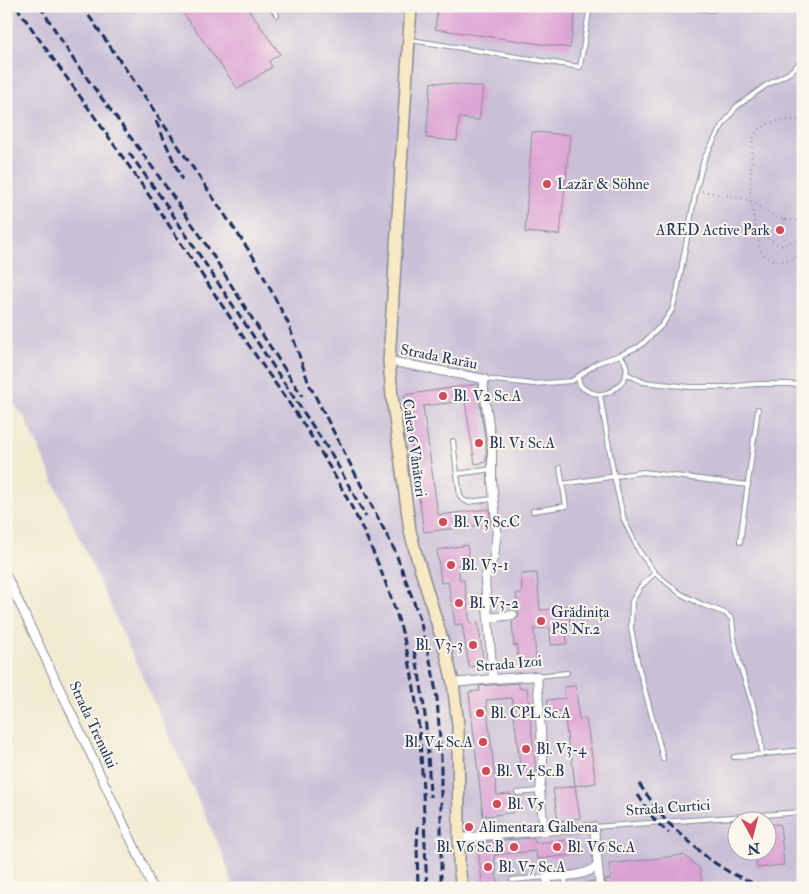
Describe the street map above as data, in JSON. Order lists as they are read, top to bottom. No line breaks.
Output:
{"streets":{"main road":["Calea 6 Vânători"],"street":["Strada Rarău","Strada Izoi","Strada Trenului","Strada Curtici"]},"crossings":[["Strada Rarău","Calea 6 Vânători"],["Strada Rarău","Strada Izoi"],["Calea 6 Vânători","Strada Izoi"],["Calea 6 Vânători","Strada Curtici"]],"places":["Lazăr & Söhne","ARED Active Park","Bl. V2 Sc.A","Bl. V1 Sc.A","Bl. V3 Sc.C","Bl. V3-1","Bl. V3-2","Grădinița PS Nr.2","Bl. V3-3","Bl. CPL Sc.A","Bl. V4 Sc.A","Bl. V3-4","Bl. V4 Sc.B","Bl. V5","Alimentara Galbena","Bl. V6 Sc.B","Bl. V6 Sc.A","Bl. V7 Sc.A"],"north":"bottom"}
